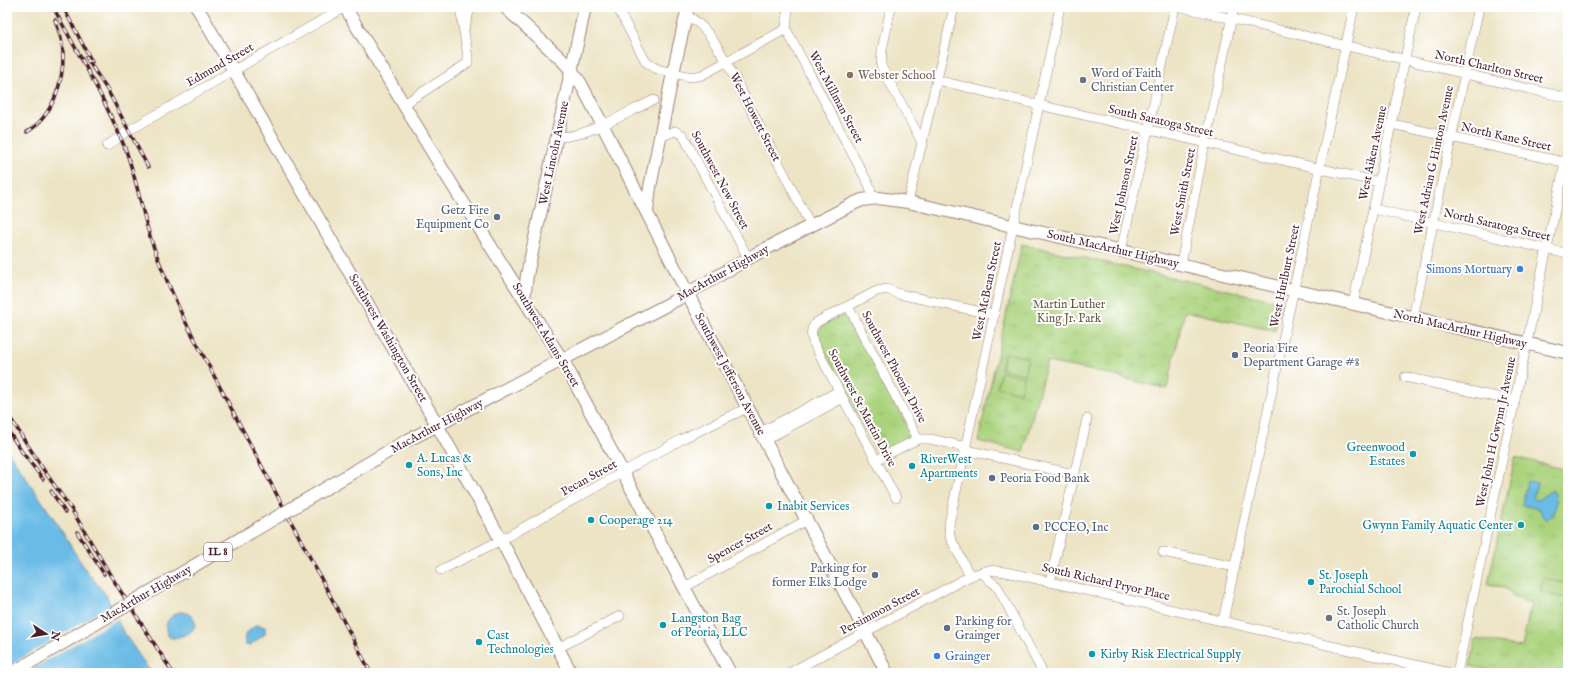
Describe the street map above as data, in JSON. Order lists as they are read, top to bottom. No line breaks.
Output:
{"streets":{"main road":["West Howett Street","West Lincoln Avenue","South MacArthur Highway","MacArthur Highway","North MacArthur Highway","Southwest Adams Street","Southwest Washington Street","Southwest Jefferson Avenue","IL 8"],"street":["Edmund Street","North Charlton Street","West Millman Street","South Saratoga Street","North Kane Street","West Aiken Avenue","West Adrian G Hinton Avenue","Southwest New Street","West Johnson Street","West Smith Street","North Saratoga Street","West Hurlburt Street","West McBean Street","Southwest Phoenix Drive","Southwest St Martin Drive","West John H Gwynn Jr Avenue","Pecan Street","Spencer Street","South Richard Pryor Place","Persimmon Street"]},"crossings":[["Edmund Street","Southwest Adams Street"],["Edmund Street","Southwest Washington Street"],["North Charlton Street","West Aiken Avenue"],["North Charlton Street","West Adrian G Hinton Avenue"],["North Charlton Street","West Smith Street"],["North Charlton Street","West Hurlburt Street"],["West Millman Street","South MacArthur Highway"],["West Millman Street","MacArthur Highway"],["West Howett Street","Southwest New Street"],["West Howett Street","MacArthur Highway"],["West Howett Street","Southwest Jefferson Avenue"],["South Saratoga Street","West Aiken Avenue"],["South Saratoga Street","West Johnson Street"],["South Saratoga Street","West Smith Street"],["South Saratoga Street","West Hurlburt Street"],["South Saratoga Street","West McBean Street"],["North Kane Street","West Aiken Avenue"],["North Kane Street","West Adrian G Hinton Avenue"],["North Kane Street","West John H Gwynn Jr Avenue"],["West Lincoln Avenue","Southwest Adams Street"],["West Lincoln Avenue","Southwest Jefferson Avenue"],["West Aiken Avenue","North Saratoga Street"],["West Aiken Avenue","South MacArthur Highway"],["West Aiken Avenue","North MacArthur Highway"],["West Adrian G Hinton Avenue","North Saratoga Street"],["West Adrian G Hinton Avenue","North MacArthur Highway"],["Southwest New Street","MacArthur Highway"],["West Johnson Street","South MacArthur Highway"],["West Smith Street","South MacArthur Highway"],["North Saratoga Street","West John H Gwynn Jr Avenue"],["South MacArthur Highway","MacArthur Highway"],["South MacArthur Highway","West Hurlburt Street"],["South MacArthur Highway","West McBean Street"],["South MacArthur Highway","North MacArthur Highway"],["MacArthur Highway","Southwest Adams Street"],["MacArthur Highway","Southwest Washington Street"],["MacArthur Highway","Southwest Jefferson Avenue"],["West Hurlburt Street","South Richard Pryor Place"],["West McBean Street","Persimmon Street"],["North MacArthur Highway","West John H Gwynn Jr Avenue"],["Southwest Adams Street","Pecan Street"],["Southwest Adams Street","Spencer Street"],["Southwest Washington Street","Pecan Street"],["Southwest Phoenix Drive","Southwest St Martin Drive"],["Southwest Jefferson Avenue","Pecan Street"],["Southwest Jefferson Avenue","Spencer Street"],["Southwest Jefferson Avenue","Persimmon Street"],["South Richard Pryor Place","Persimmon Street"]],"parks":["Martin Luther King Jr. Park"],"places":["Webster School","Word of Faith Christian Center","Getz Fire Equipment Co","Simons Mortuary","Peoria Fire Department Garage #8","Greenwood Estates","A. Lucas & Sons, Inc","RiverWest Apartments","Peoria Food Bank","Inabit Services","Cooperage 214","Gwynn Family Aquatic Center","PCCEO, Inc","Parking for former Elks Lodge","St. Joseph Parochial School","St. Joseph Catholic Church","Langston Bag of Peoria, LLC","Parking for Grainger","Cast Technologies","Kirby Risk Electrical Supply","Grainger"],"north":"right"}
